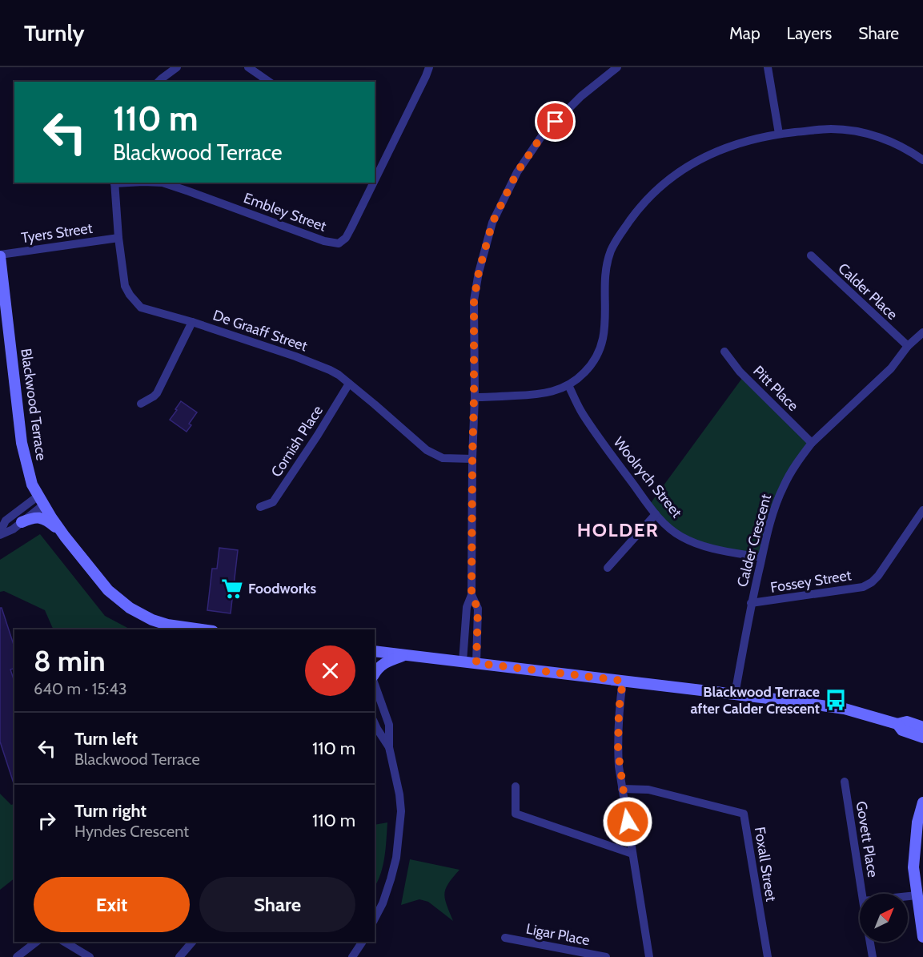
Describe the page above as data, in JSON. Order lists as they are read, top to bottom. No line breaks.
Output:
{"streets":{"street":["Embley Street","Tyers Street","Calder Place","De Graaff Street","Pitt Place","Blackwood Terrace","Cornish Place","Woolrych Street","Calder Crescent","Fossey Street","Govett Place","Foxall Street","Ligar Place"]},"crossings":[["Tyers Street","De Graaff Street"],["Tyers Street","Blackwood Terrace"],["Calder Place","Calder Crescent"],["De Graaff Street","Cornish Place"],["Pitt Place","Calder Crescent"],["Woolrych Street","Calder Crescent"],["Calder Crescent","Fossey Street"]],"districts":["HOLDER"],"places":{"supermarket":["Foodworks"],"bus stop":["Blackwood Terrace after Calder Crescent"]},"north":"top right","page":{"header":"Turnly","nav":["Map","Layers","Share"],"turn":["110 m","Blackwood Terrace"],"heading":["8 min","640 m · 15:43"],"list":[{"name":"Turn left","note":"Blackwood Terrace","value":"110 m"},{"name":"Turn right","note":"Hyndes Crescent","value":"110 m"}],"buttons":["Exit","Share"]}}
